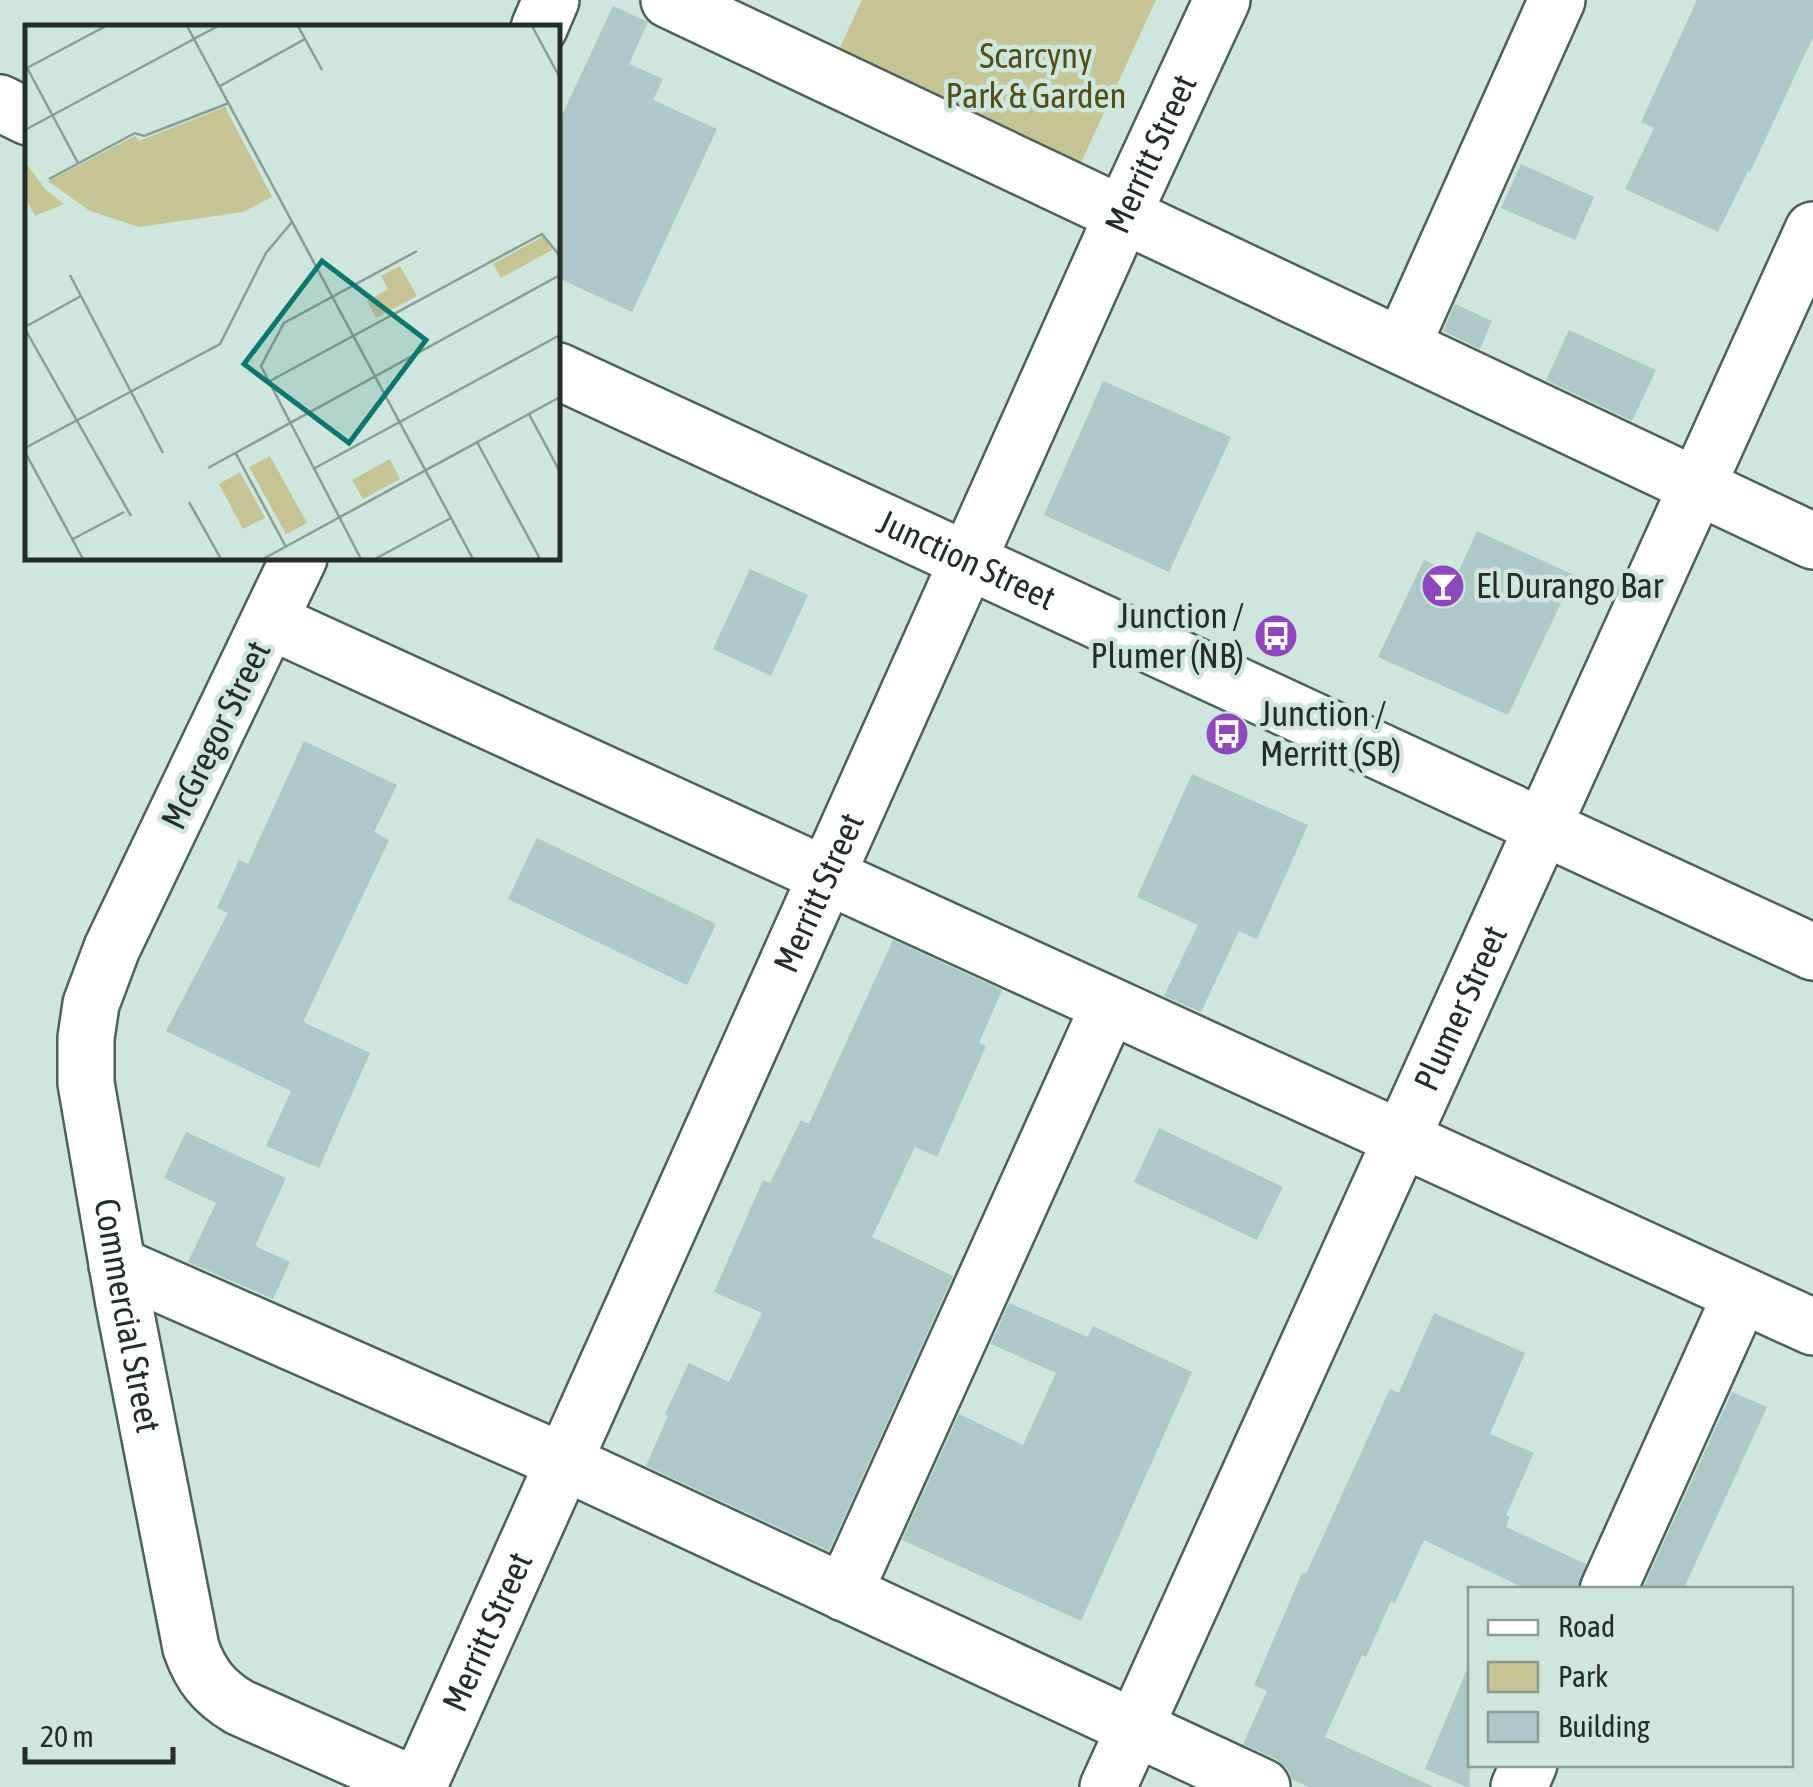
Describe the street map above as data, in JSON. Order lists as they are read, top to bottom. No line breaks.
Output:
{"streets":{"street":["Merritt Street","Junction Street","McGregor Street","Plumer Street","Commercial Street"]},"crossings":[["Merritt Street","Junction Street"],["Merritt Street","Commercial Street"],["Junction Street","Plumer Street"],["McGregor Street","Commercial Street"]],"parks":["Scarcyny Park & Garden"],"places":{"bar":["El Durango Bar"],"bus stop":["Junction / Plumer (NB)","Junction / Merritt (SB)"]},"legend":["Road","Park","Building"],"scale_bar":"20 m"}
